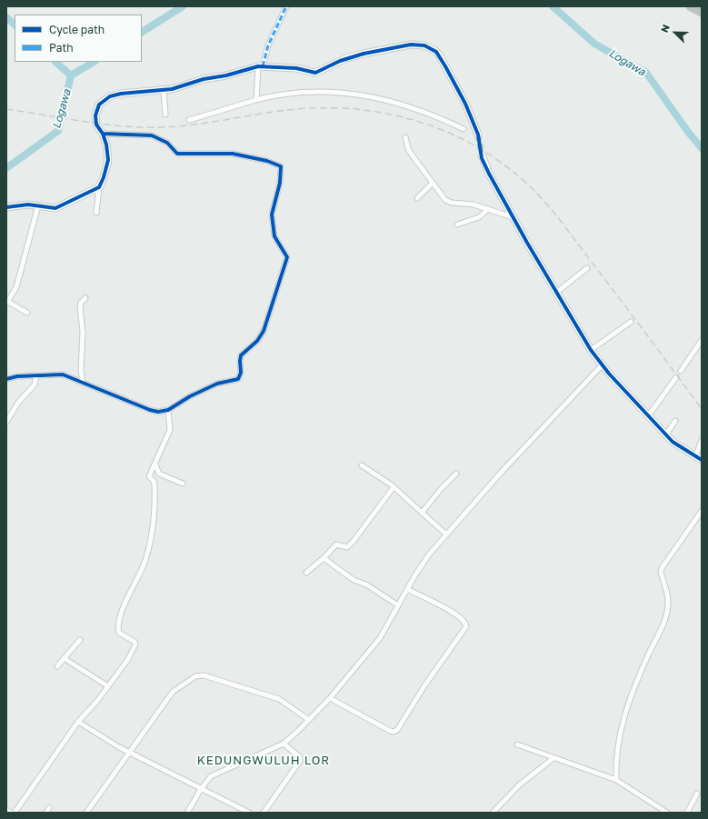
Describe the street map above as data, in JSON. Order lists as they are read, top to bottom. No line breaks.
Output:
{"districts":["KEDUNGWULUH LOR"],"water":["Logawa"],"legend":["Cycle path","Path"],"north":"top left"}
